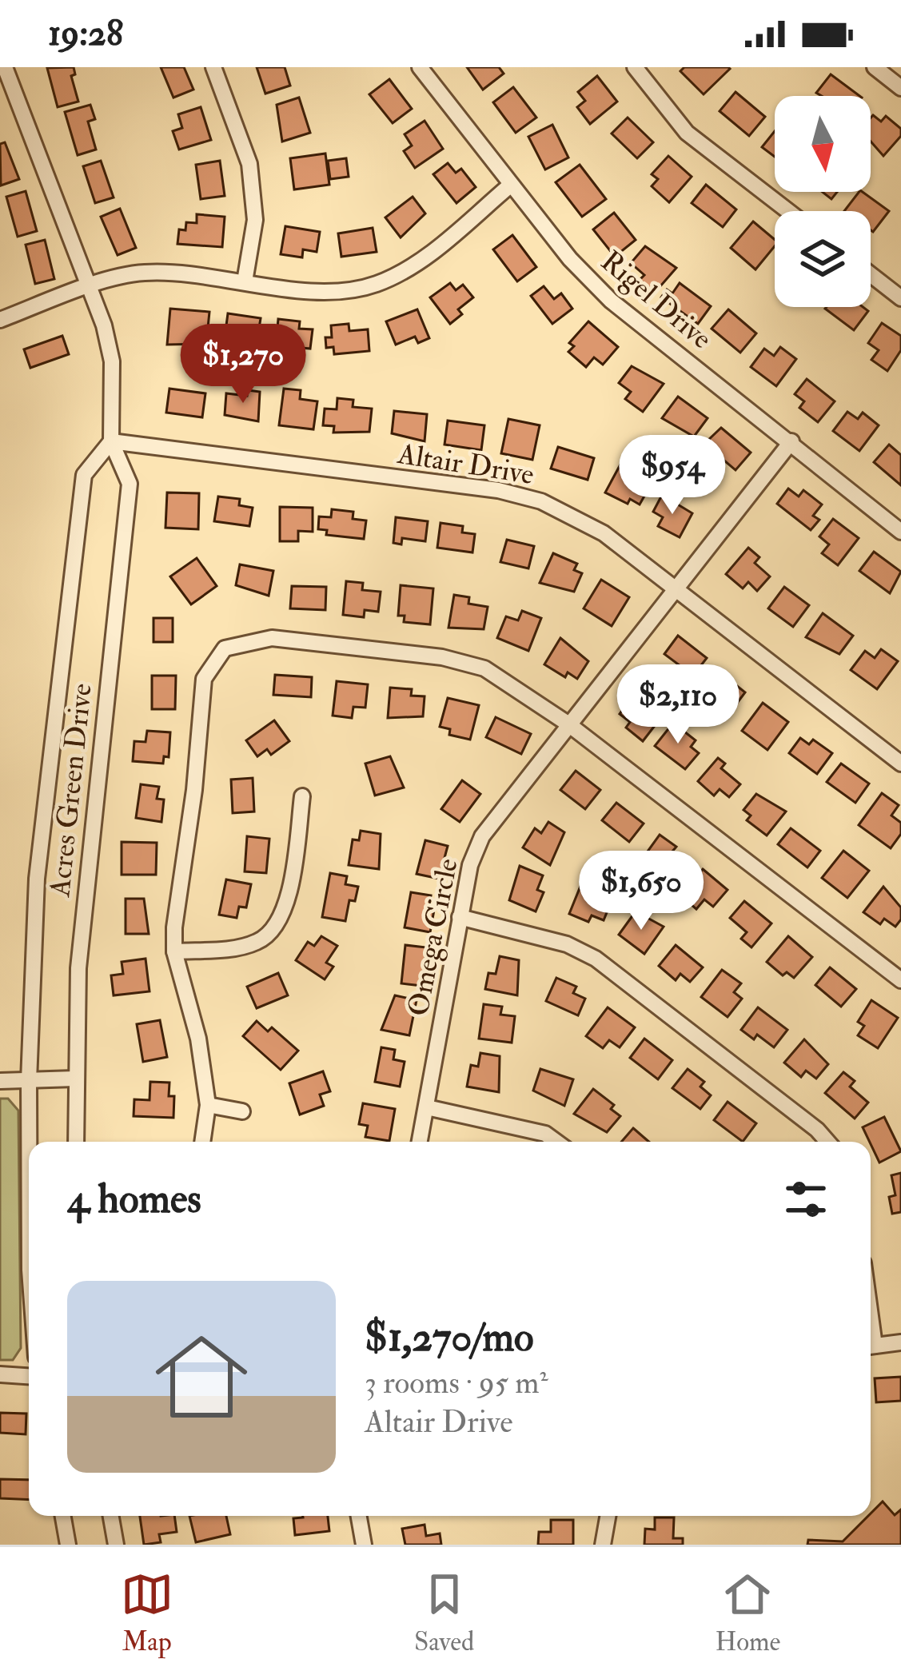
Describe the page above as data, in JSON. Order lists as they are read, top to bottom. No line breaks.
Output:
{"streets":{"street":["Rigel Drive","Altair Drive","Acres Green Drive","Omega Circle"]},"crossings":[["Rigel Drive","Omega Circle"],["Altair Drive","Acres Green Drive"],["Altair Drive","Omega Circle"]],"north":"bottom","page":{"status":"19:28","price":["$1,270","$954","$2,110","$1,650"],"heading":"4 homes","list":[{"name":"$1,270/mo","note":"3 rooms · 95 m² · Altair Drive"}],"tabs":["Map","Saved","Home"]}}
